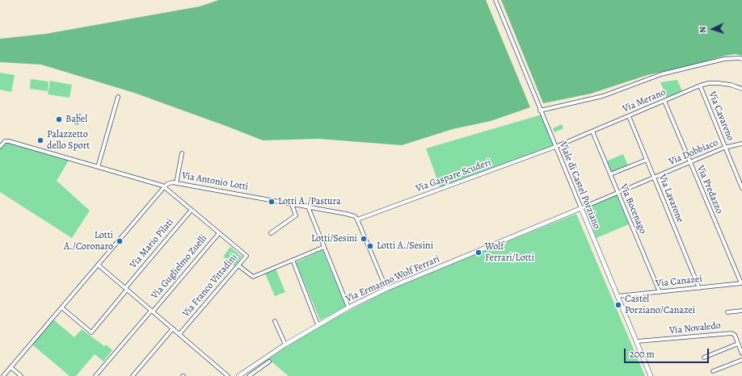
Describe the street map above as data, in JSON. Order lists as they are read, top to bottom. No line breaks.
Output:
{"streets":{"street":["Via Merano","Via Cavareno","Via Dobbiaco","Via Gaspare Scuderi","Via Antonio Lotti","Viale di Castel Porziano","Via Predazzo","Via Lavarone","Via Bocenago","Via Mario Pilati","Via Guglielmo Zuelli","Via Ermanno Wolf Ferrari","Via Canazei","Via Franco Vittadini","Via Novaledo"]},"crossings":[["Via Merano","Via Cavareno"],["Via Merano","Via Gaspare Scuderi"],["Via Merano","Viale di Castel Porziano"],["Via Merano","Via Predazzo"],["Via Merano","Via Lavarone"],["Via Merano","Via Bocenago"],["Via Cavareno","Via Dobbiaco"],["Via Dobbiaco","Viale di Castel Porziano"],["Via Dobbiaco","Via Predazzo"],["Via Dobbiaco","Via Lavarone"],["Via Dobbiaco","Via Bocenago"],["Via Dobbiaco","Via Ermanno Wolf Ferrari"],["Via Gaspare Scuderi","Via Antonio Lotti"],["Via Gaspare Scuderi","Viale di Castel Porziano"],["Via Antonio Lotti","Via Franco Vittadini"],["Viale di Castel Porziano","Via Ermanno Wolf Ferrari"],["Viale di Castel Porziano","Via Canazei"],["Viale di Castel Porziano","Via Novaledo"],["Via Predazzo","Via Canazei"],["Via Lavarone","Via Canazei"],["Via Bocenago","Via Canazei"],["Via Mario Pilati","Via Franco Vittadini"],["Via Guglielmo Zuelli","Via Franco Vittadini"]],"places":["Babel","Palazzetto dello Sport","Lotti A./Pastura","Lotti/Sesini","Lotti A./Coronaro","Lotti A./Sesini","Wolf Ferrari/Lotti","Castel Porziano/Canazei"],"scale_bar":"200 m","north":"left"}
